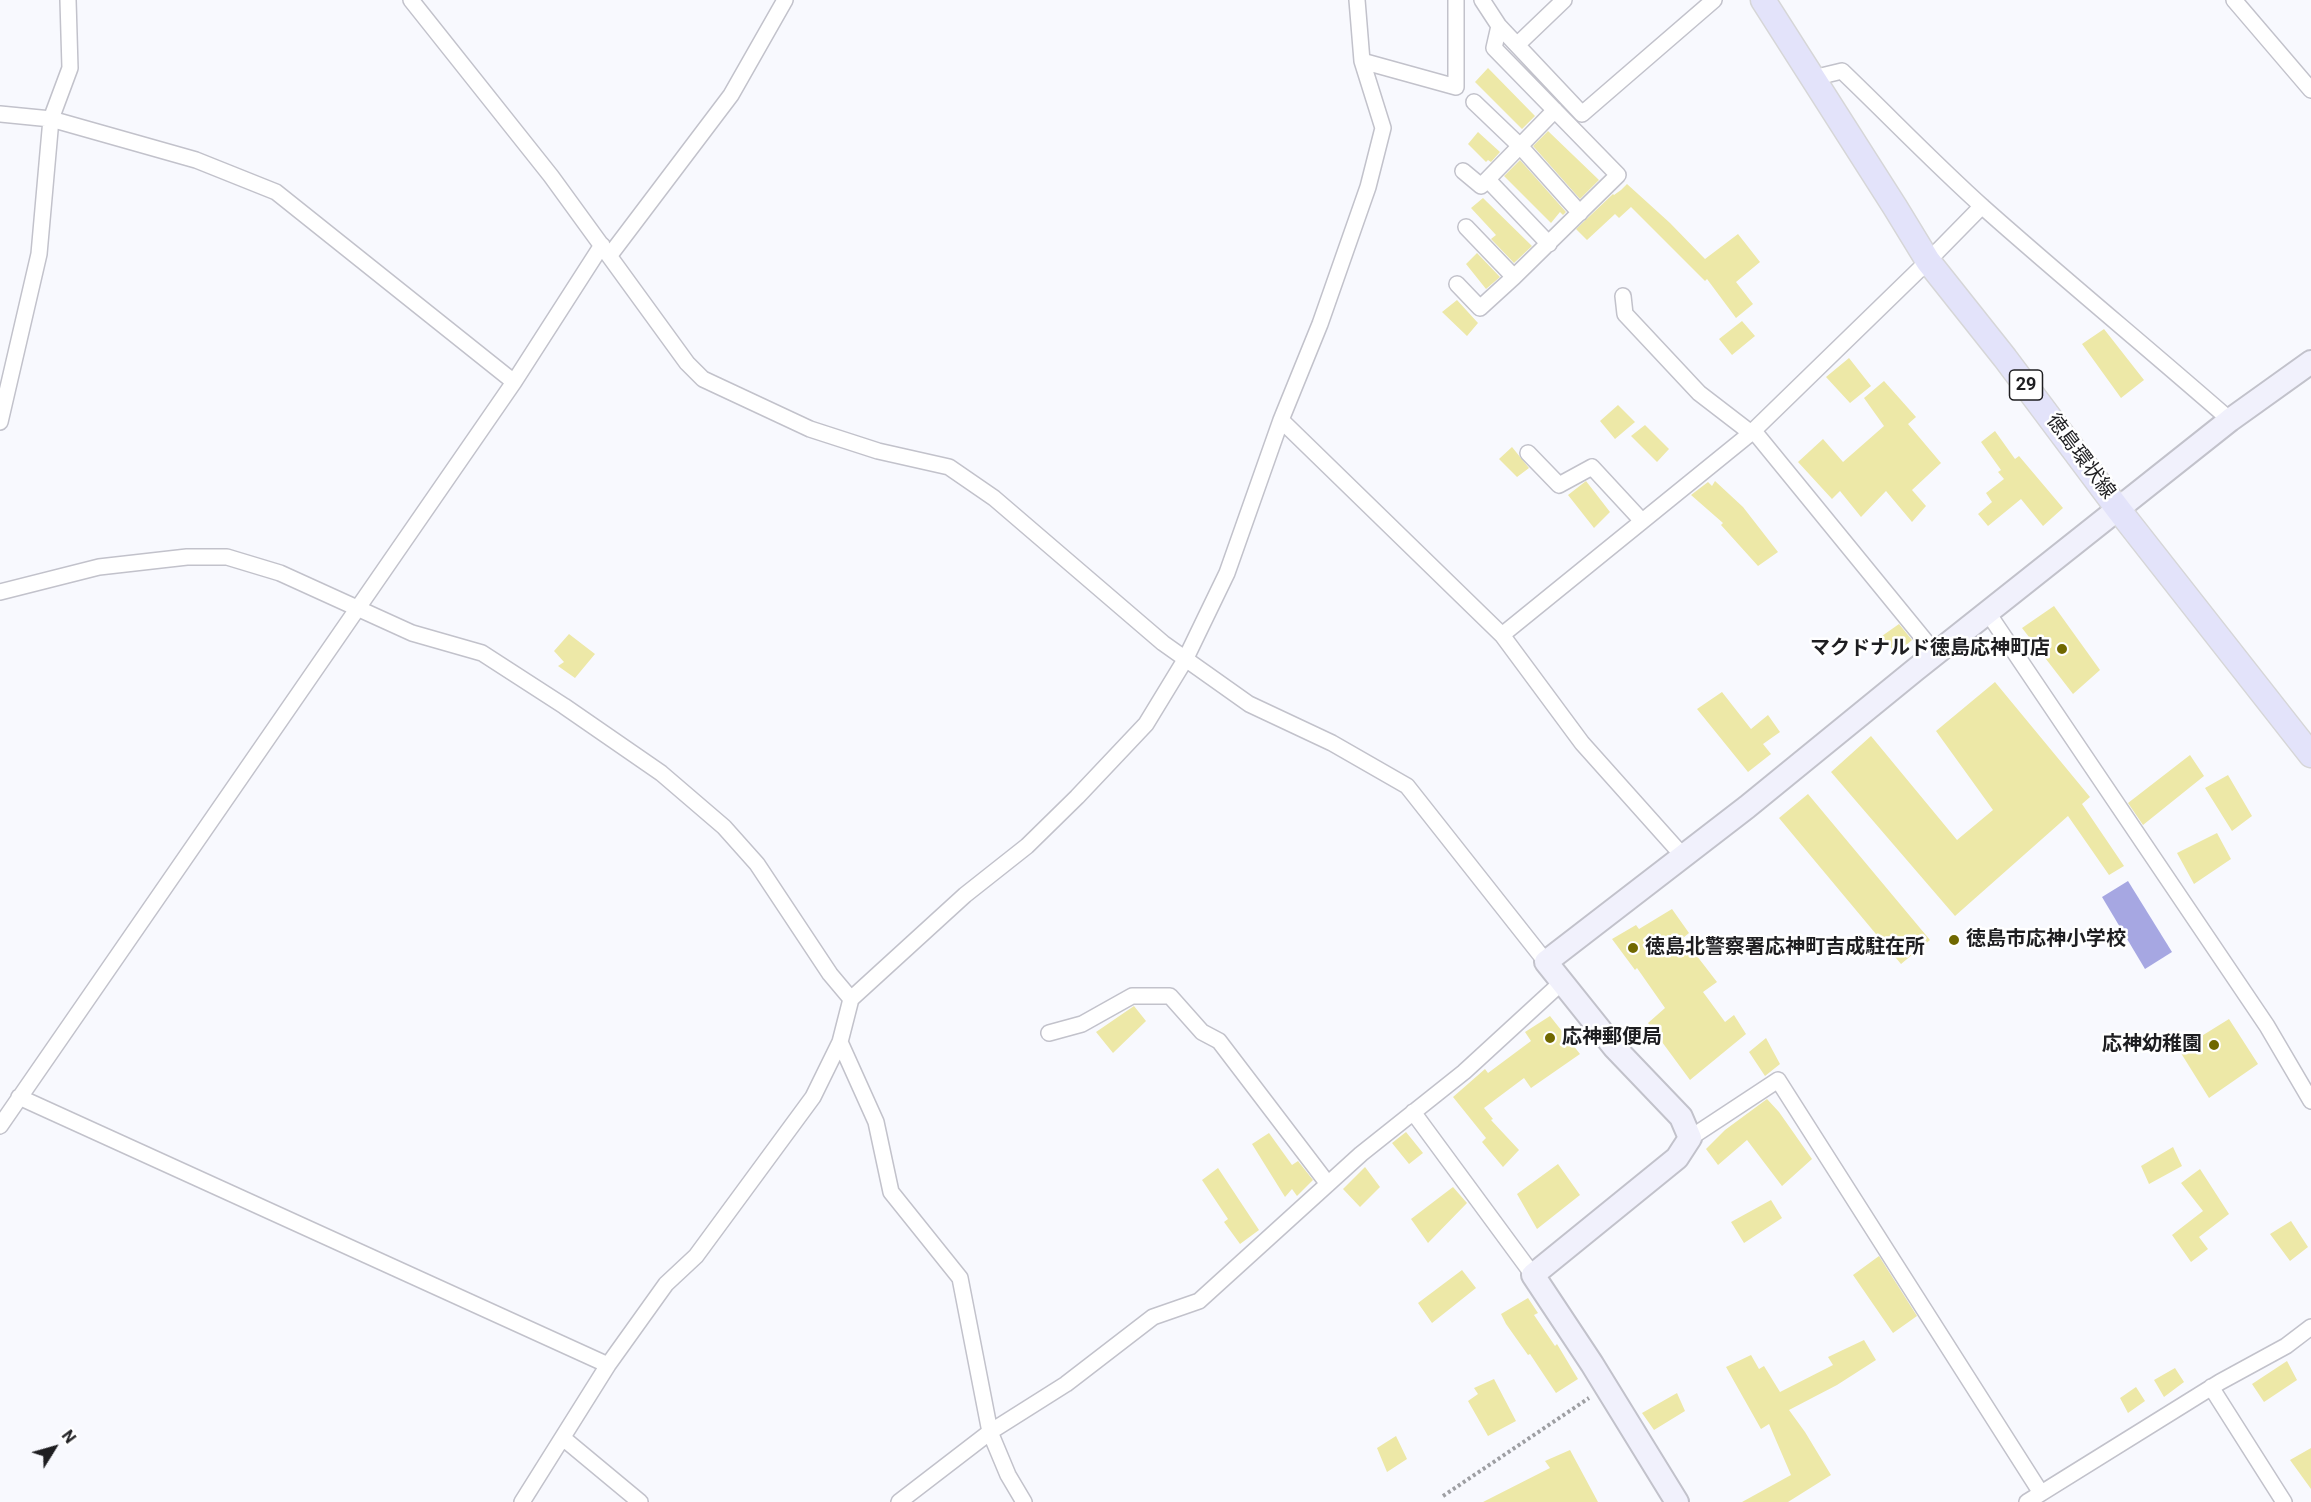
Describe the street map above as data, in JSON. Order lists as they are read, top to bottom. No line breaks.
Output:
{"streets":{"main road":["29","徳島環状線"]},"places":["マクドナルド徳島応神町店","徳島市応神小学校","徳島北警察署応神町吉成駐在所","応神郵便局","応神幼稚園"],"north":"top right"}
